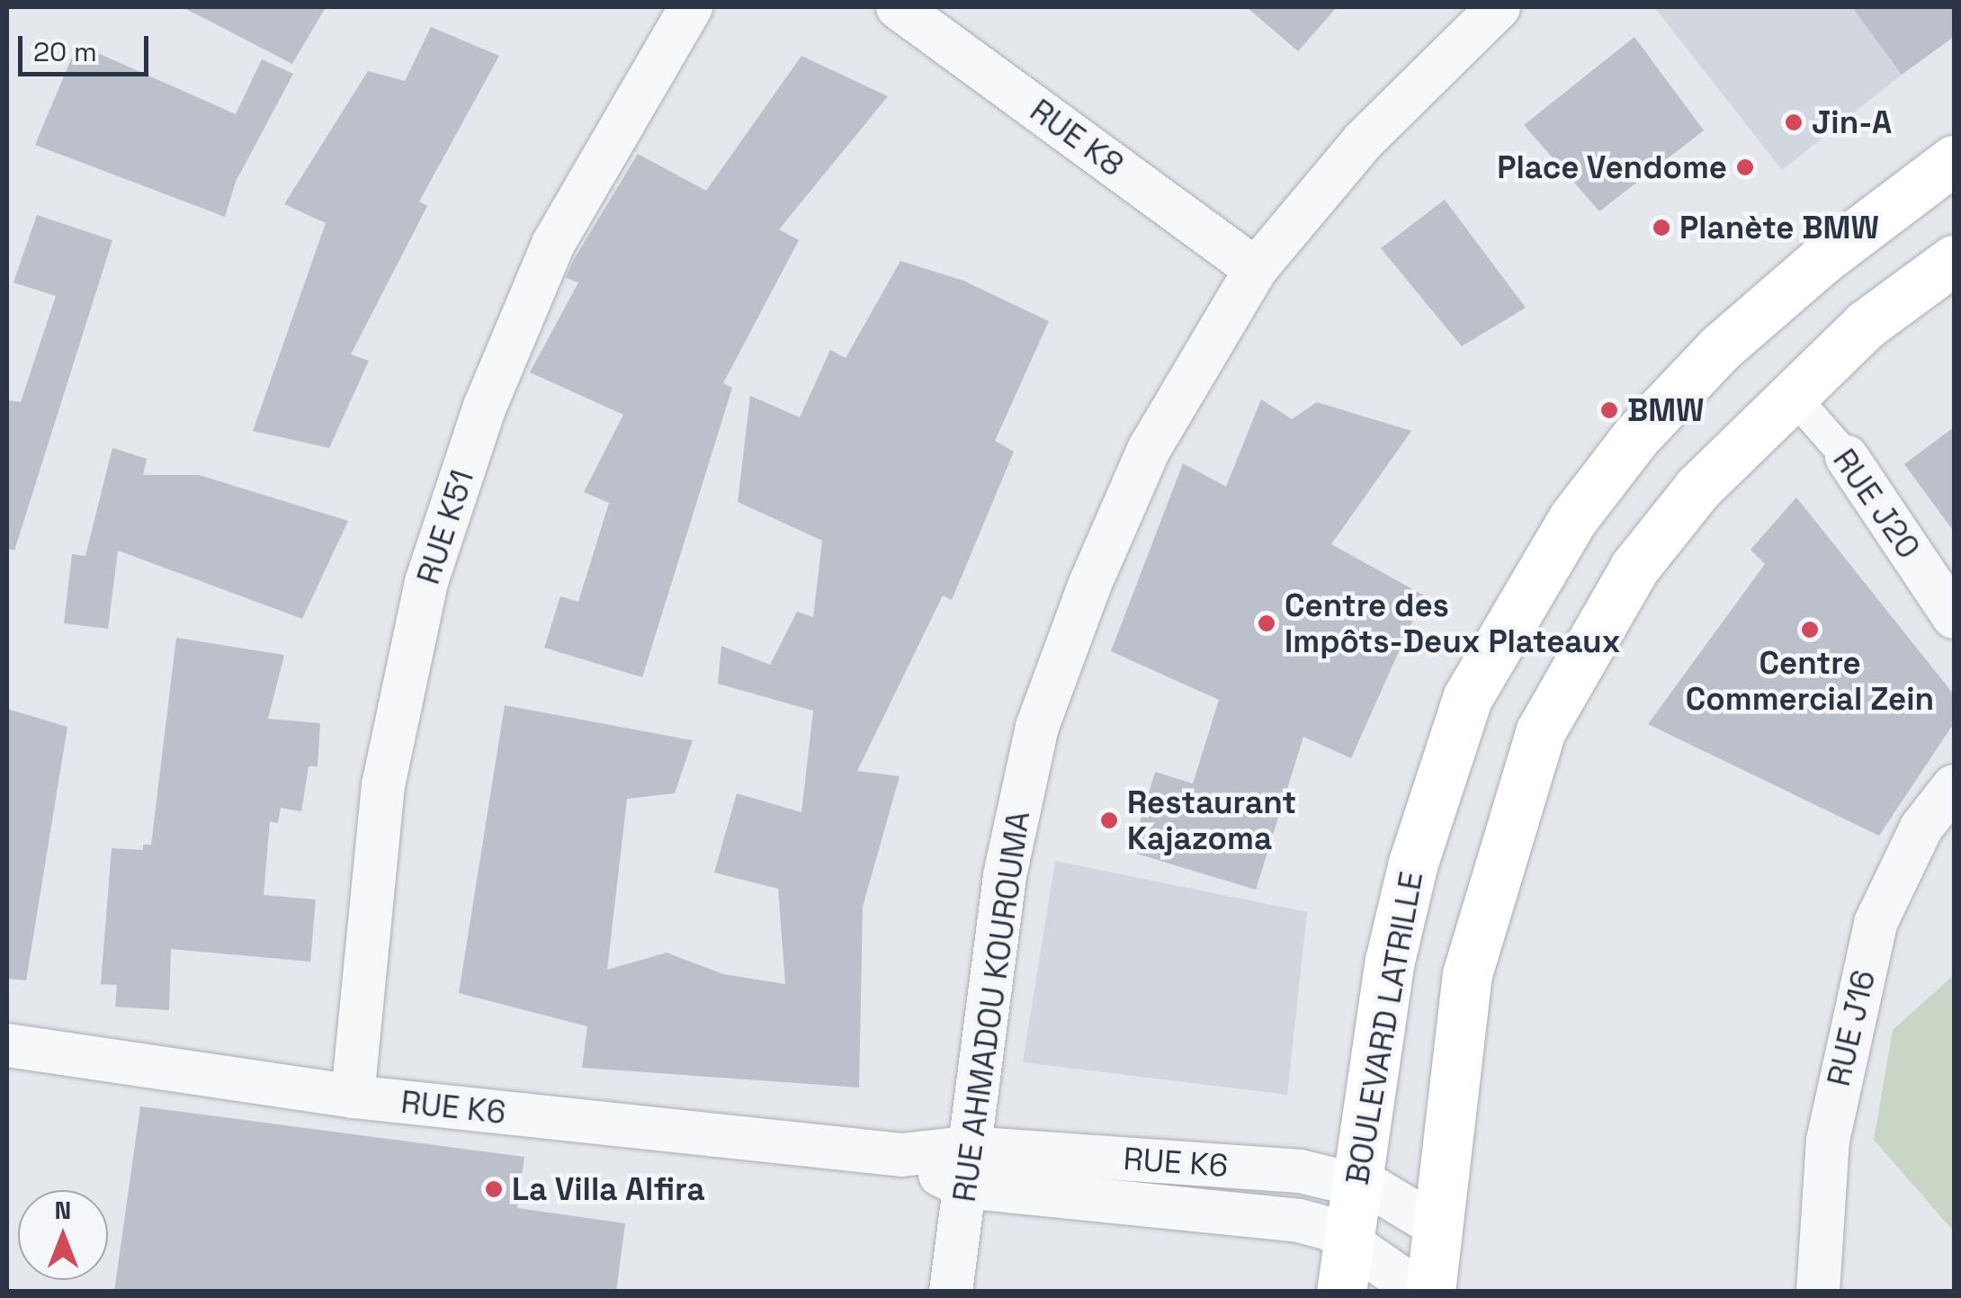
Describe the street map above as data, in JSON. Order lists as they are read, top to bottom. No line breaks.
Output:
{"streets":{"main road":["BOULEVARD LATRILLE"],"street":["RUE K8","RUE J20","RUE K51","RUE AHMADOU KOUROUMA","RUE J16","RUE K6"]},"crossings":[["RUE K8","RUE AHMADOU KOUROUMA"],["RUE K51","RUE K6"],["RUE AHMADOU KOUROUMA","RUE K6"],["BOULEVARD LATRILLE","RUE K6"]],"places":["Jin-A","Place Vendome","Planète BMW","BMW","Centre des Impôts-Deux Plateaux","Centre Commercial Zein","Restaurant Kajazoma","La Villa Alfira"],"scale_bar":"20 m","north":"top"}
